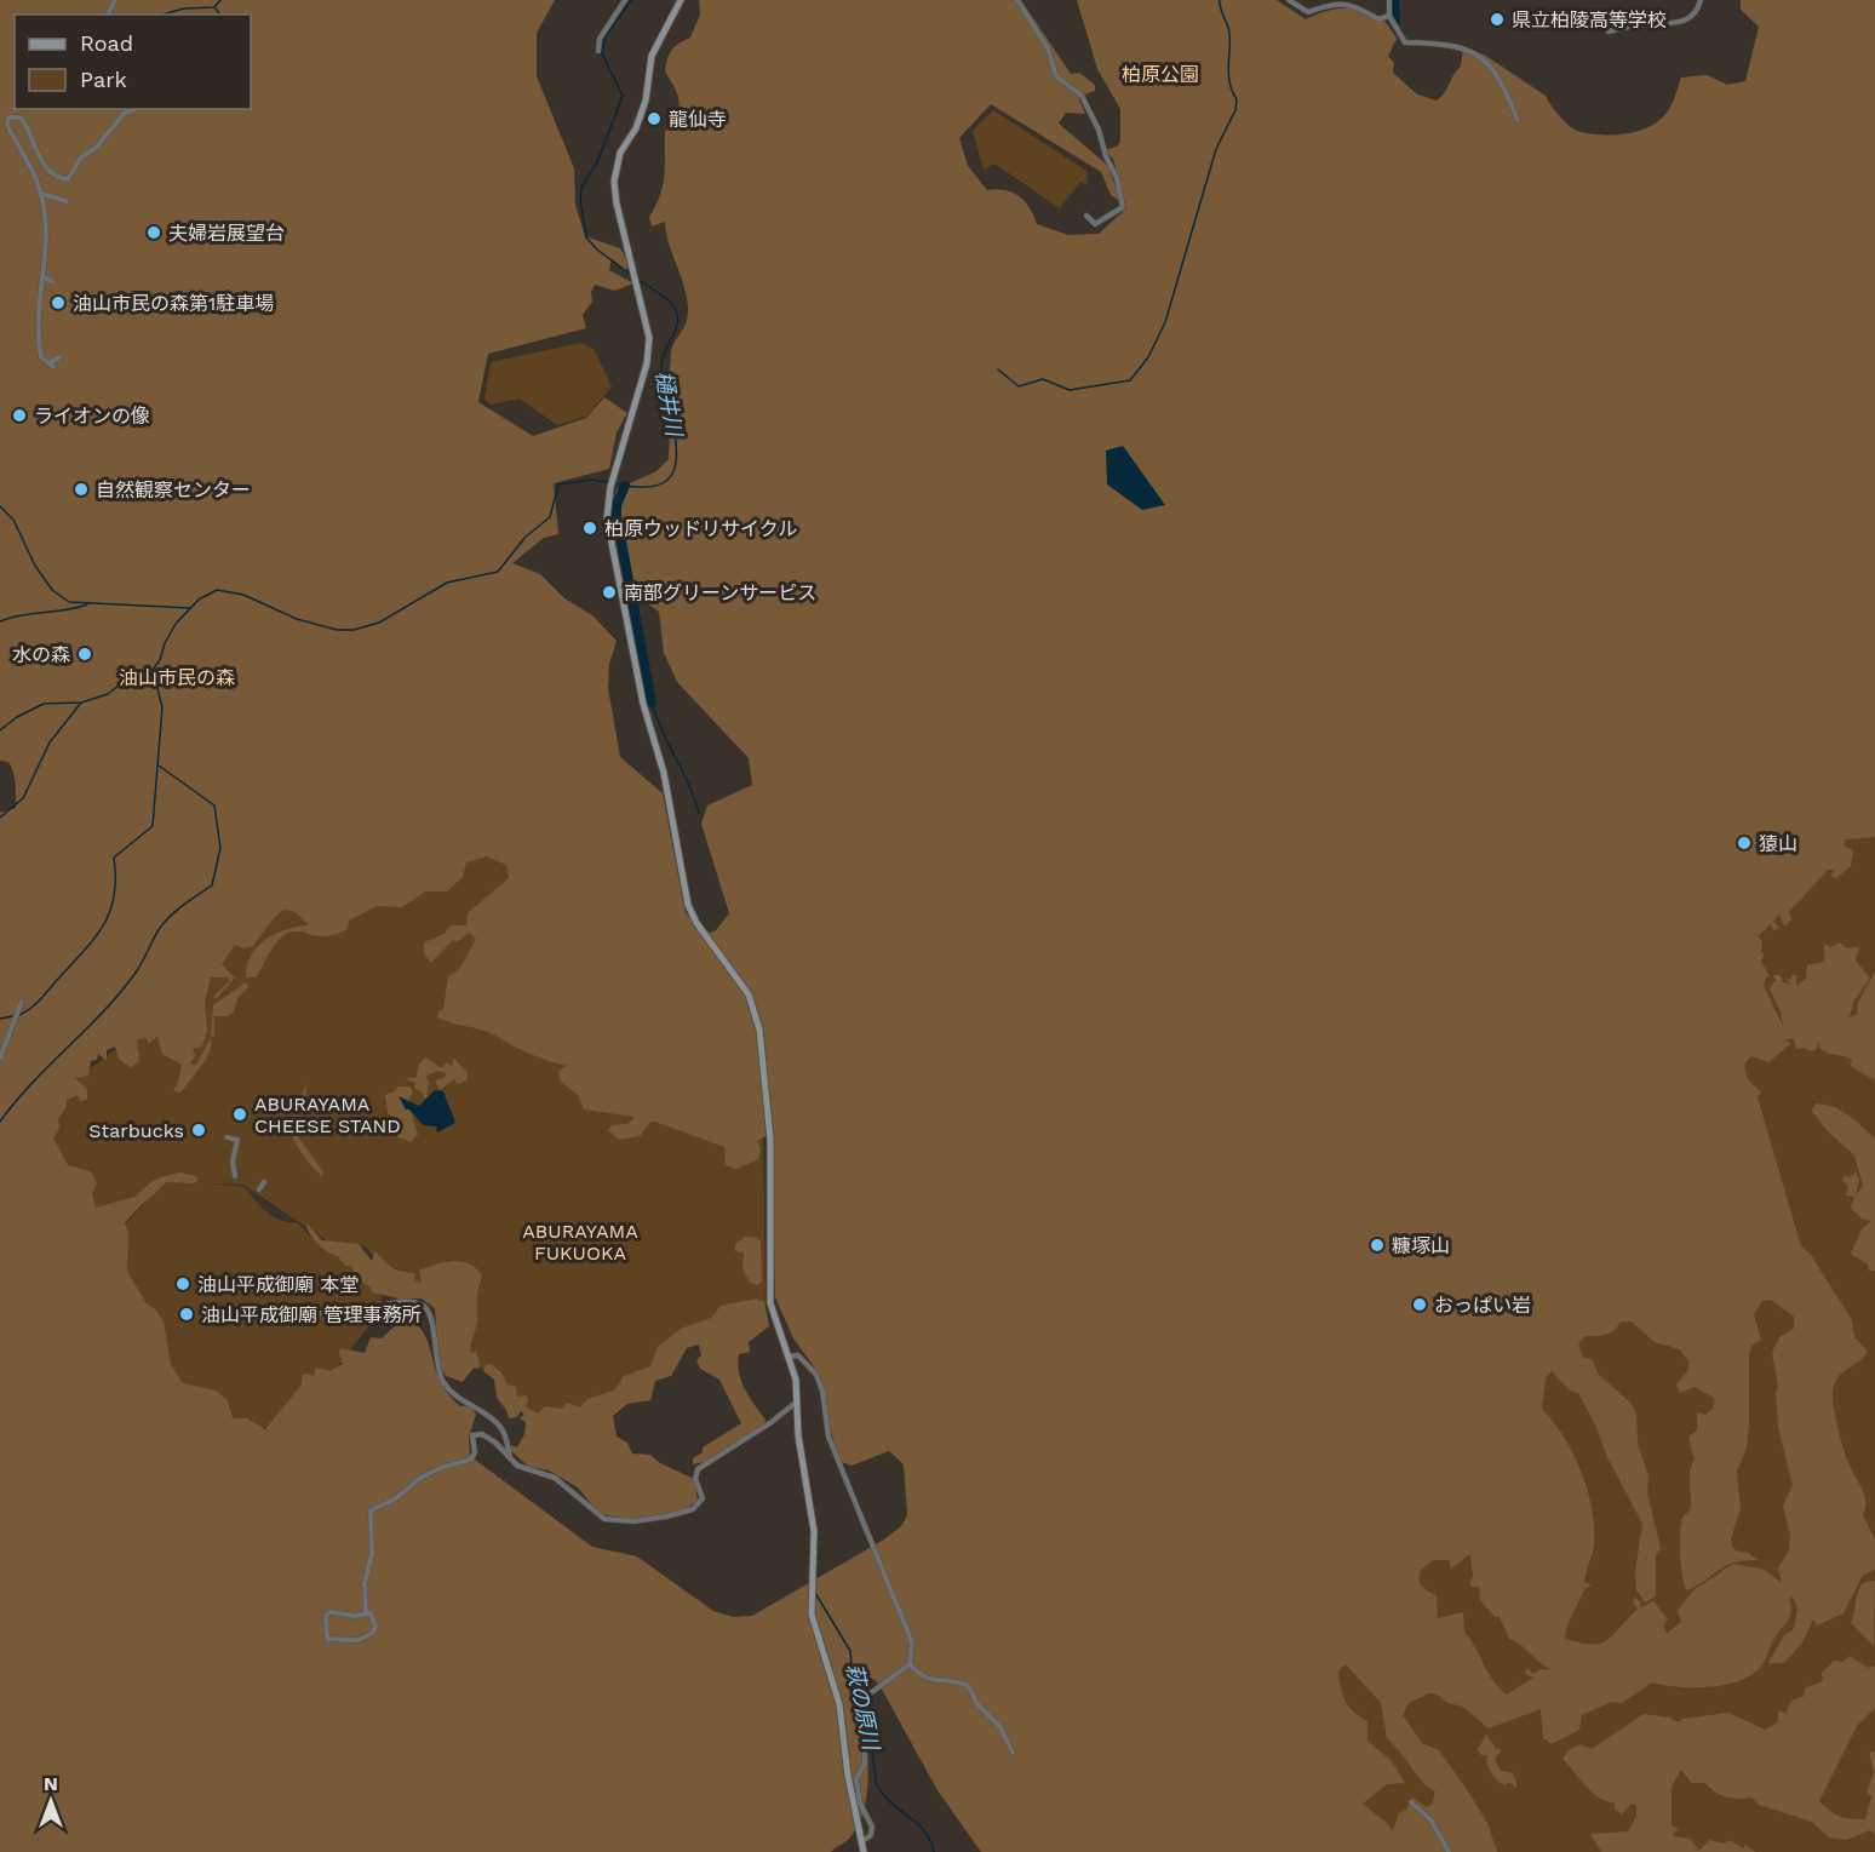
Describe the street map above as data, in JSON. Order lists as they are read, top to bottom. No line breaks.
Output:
{"water":["樋井川","萩の原川"],"parks":["柏原公園","油山市民の森","ABURAYAMA FUKUOKA"],"places":["県立柏陵高等学校","龍仙寺","夫婦岩展望台","油山市民の森第1駐車場","ライオンの像","自然観察センター","柏原ウッドリサイクル","南部グリーンサービス","水の森","猿山","ABURAYAMA CHEESE STAND","Starbucks","糠塚山","油山平成御廟 本堂","おっぱい岩","油山平成御廟 管理事務所"],"legend":["Road","Park"],"north":"top"}
